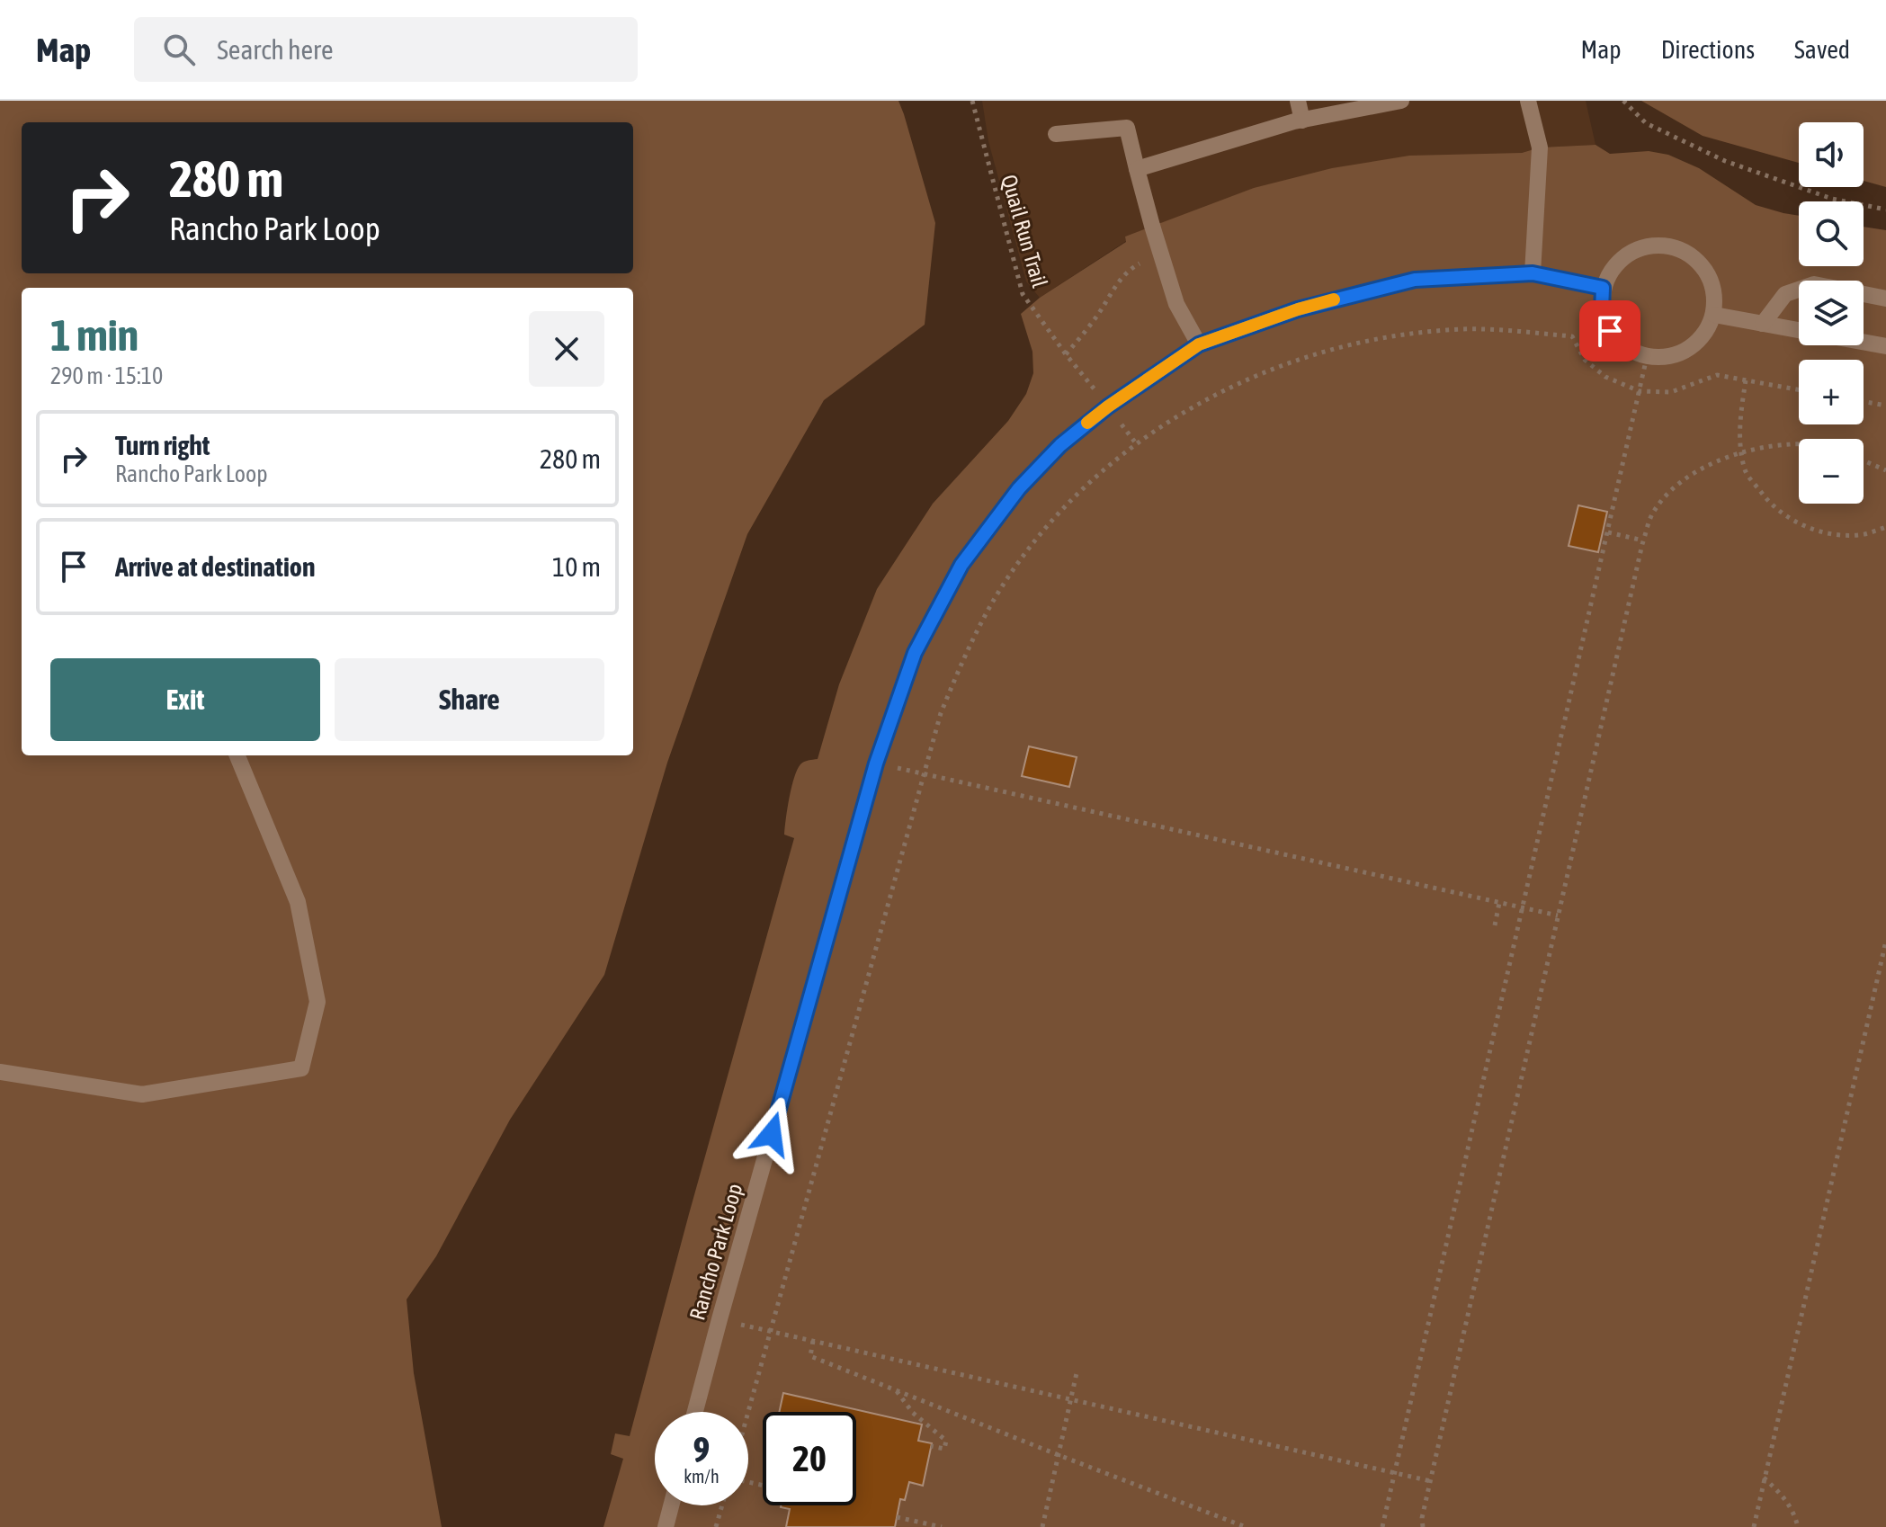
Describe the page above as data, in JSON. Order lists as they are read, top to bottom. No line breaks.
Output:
{"streets":{"lane":["Rancho Park Loop"],"path":["Quail Run Trail"]},"page":{"header":"Map","search":"Search here","nav":["Map","Directions","Saved"],"map_buttons":["+","−"],"turn":["280 m","Rancho Park Loop"],"heading":["1 min","290 m · 15:10"],"list":[{"name":"Turn right","note":"Rancho Park Loop","value":"280 m"},{"name":"Arrive at destination","value":"10 m"}],"buttons":["Exit","Share"],"speed":"9 km/h","limit":"20"}}
